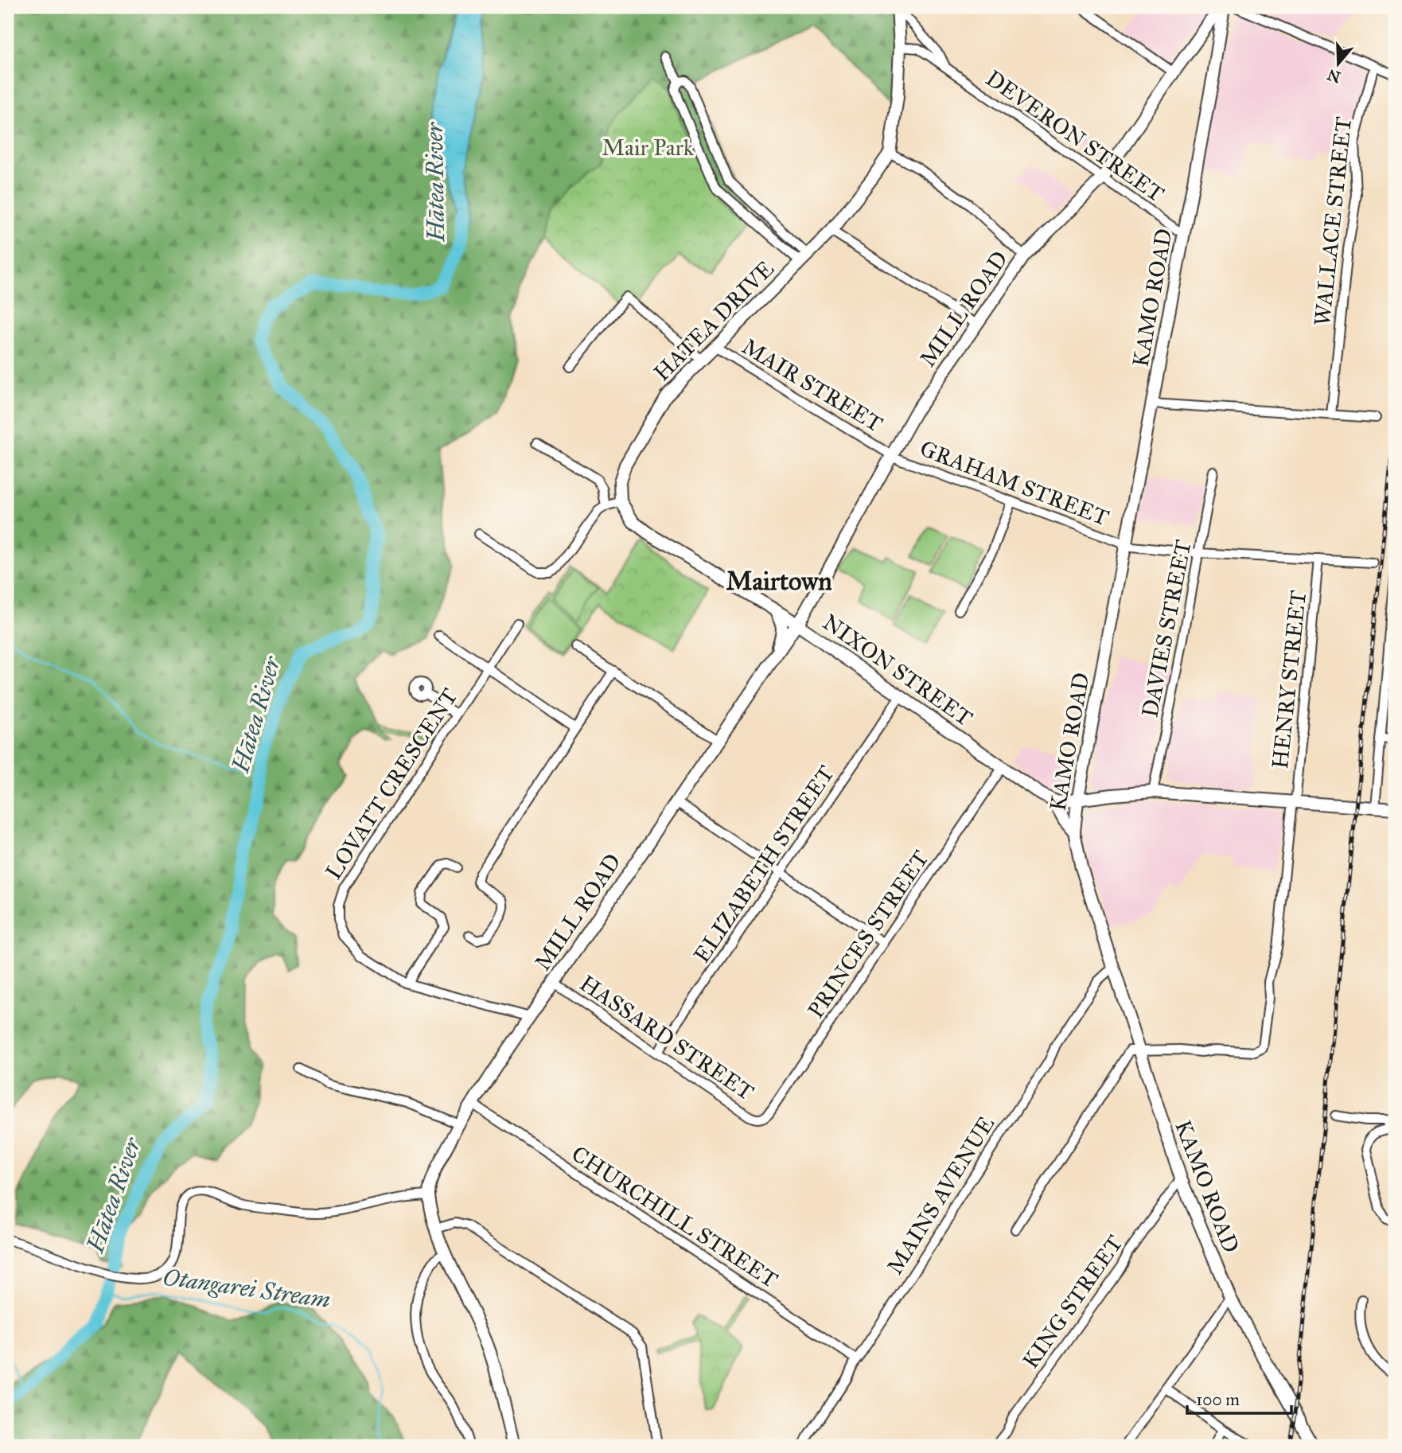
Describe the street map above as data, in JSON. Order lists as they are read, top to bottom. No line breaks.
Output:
{"streets":{"main road":["KAMO ROAD","MILL ROAD","HATEA DRIVE","NIXON STREET"],"street":["DEVERON STREET","WALLACE STREET","MAIR STREET","GRAHAM STREET","DAVIES STREET","HENRY STREET","LOVATT CRESCENT","ELIZABETH STREET","PRINCES STREET","HASSARD STREET","MAINS AVENUE","CHURCHILL STREET","KING STREET"]},"crossings":[["DEVERON STREET","KAMO ROAD"],["DEVERON STREET","MILL ROAD"],["DEVERON STREET","HATEA DRIVE"],["KAMO ROAD","MILL ROAD"],["KAMO ROAD","GRAHAM STREET"],["KAMO ROAD","NIXON STREET"],["KAMO ROAD","HENRY STREET"],["KAMO ROAD","MAINS AVENUE"],["KAMO ROAD","KING STREET"],["MILL ROAD","MAIR STREET"],["MILL ROAD","GRAHAM STREET"],["MILL ROAD","NIXON STREET"],["MILL ROAD","LOVATT CRESCENT"],["MILL ROAD","HASSARD STREET"],["MILL ROAD","CHURCHILL STREET"],["HATEA DRIVE","MAIR STREET"],["HATEA DRIVE","NIXON STREET"],["MAIR STREET","GRAHAM STREET"],["GRAHAM STREET","DAVIES STREET"],["GRAHAM STREET","HENRY STREET"],["DAVIES STREET","NIXON STREET"],["NIXON STREET","HENRY STREET"],["NIXON STREET","ELIZABETH STREET"],["NIXON STREET","PRINCES STREET"],["ELIZABETH STREET","HASSARD STREET"],["PRINCES STREET","HASSARD STREET"],["MAINS AVENUE","CHURCHILL STREET"]],"districts":["Mairtown"],"water":["Hātea River","Otangarei Stream"],"parks":["Mair Park"],"scale_bar":"100 m","north":"bottom"}
